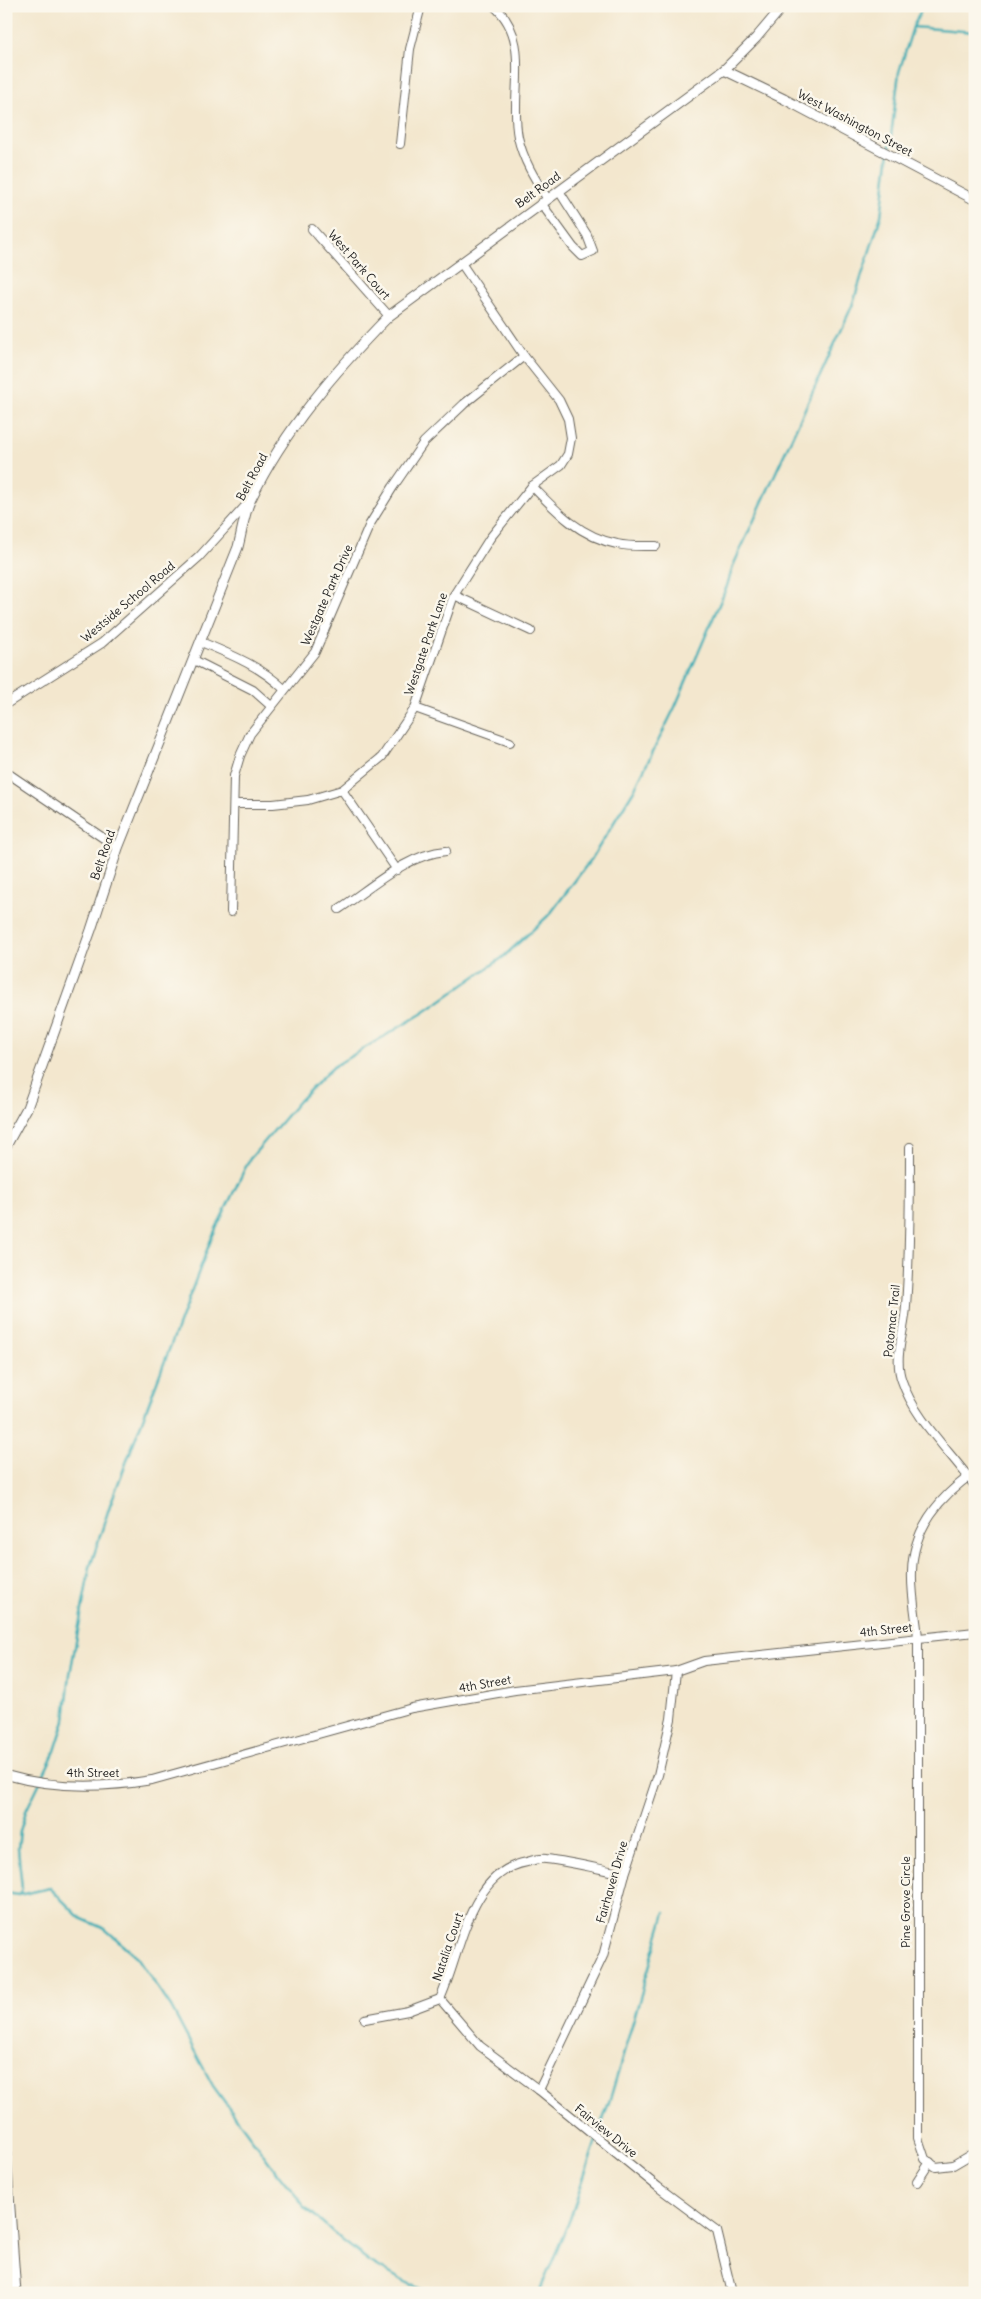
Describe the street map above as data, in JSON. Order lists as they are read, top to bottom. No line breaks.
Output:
{"streets":{"street":["West Washington Street","Belt Road","West Park Court","Westgate Park Drive","Westside School Road","Westgate Park Lane","Potomac Trail","4th Street","Fairhaven Drive","Pine Grove Circle","Natalia Court","Fairview Drive"]},"crossings":[["West Washington Street","Belt Road"],["Belt Road","West Park Court"],["Belt Road","Westside School Road"],["Belt Road","Westgate Park Lane"],["Westgate Park Drive","Westgate Park Lane"],["Potomac Trail","Pine Grove Circle"],["4th Street","Fairhaven Drive"],["4th Street","Pine Grove Circle"],["Fairhaven Drive","Natalia Court"],["Fairhaven Drive","Fairview Drive"],["Natalia Court","Fairview Drive"]]}
